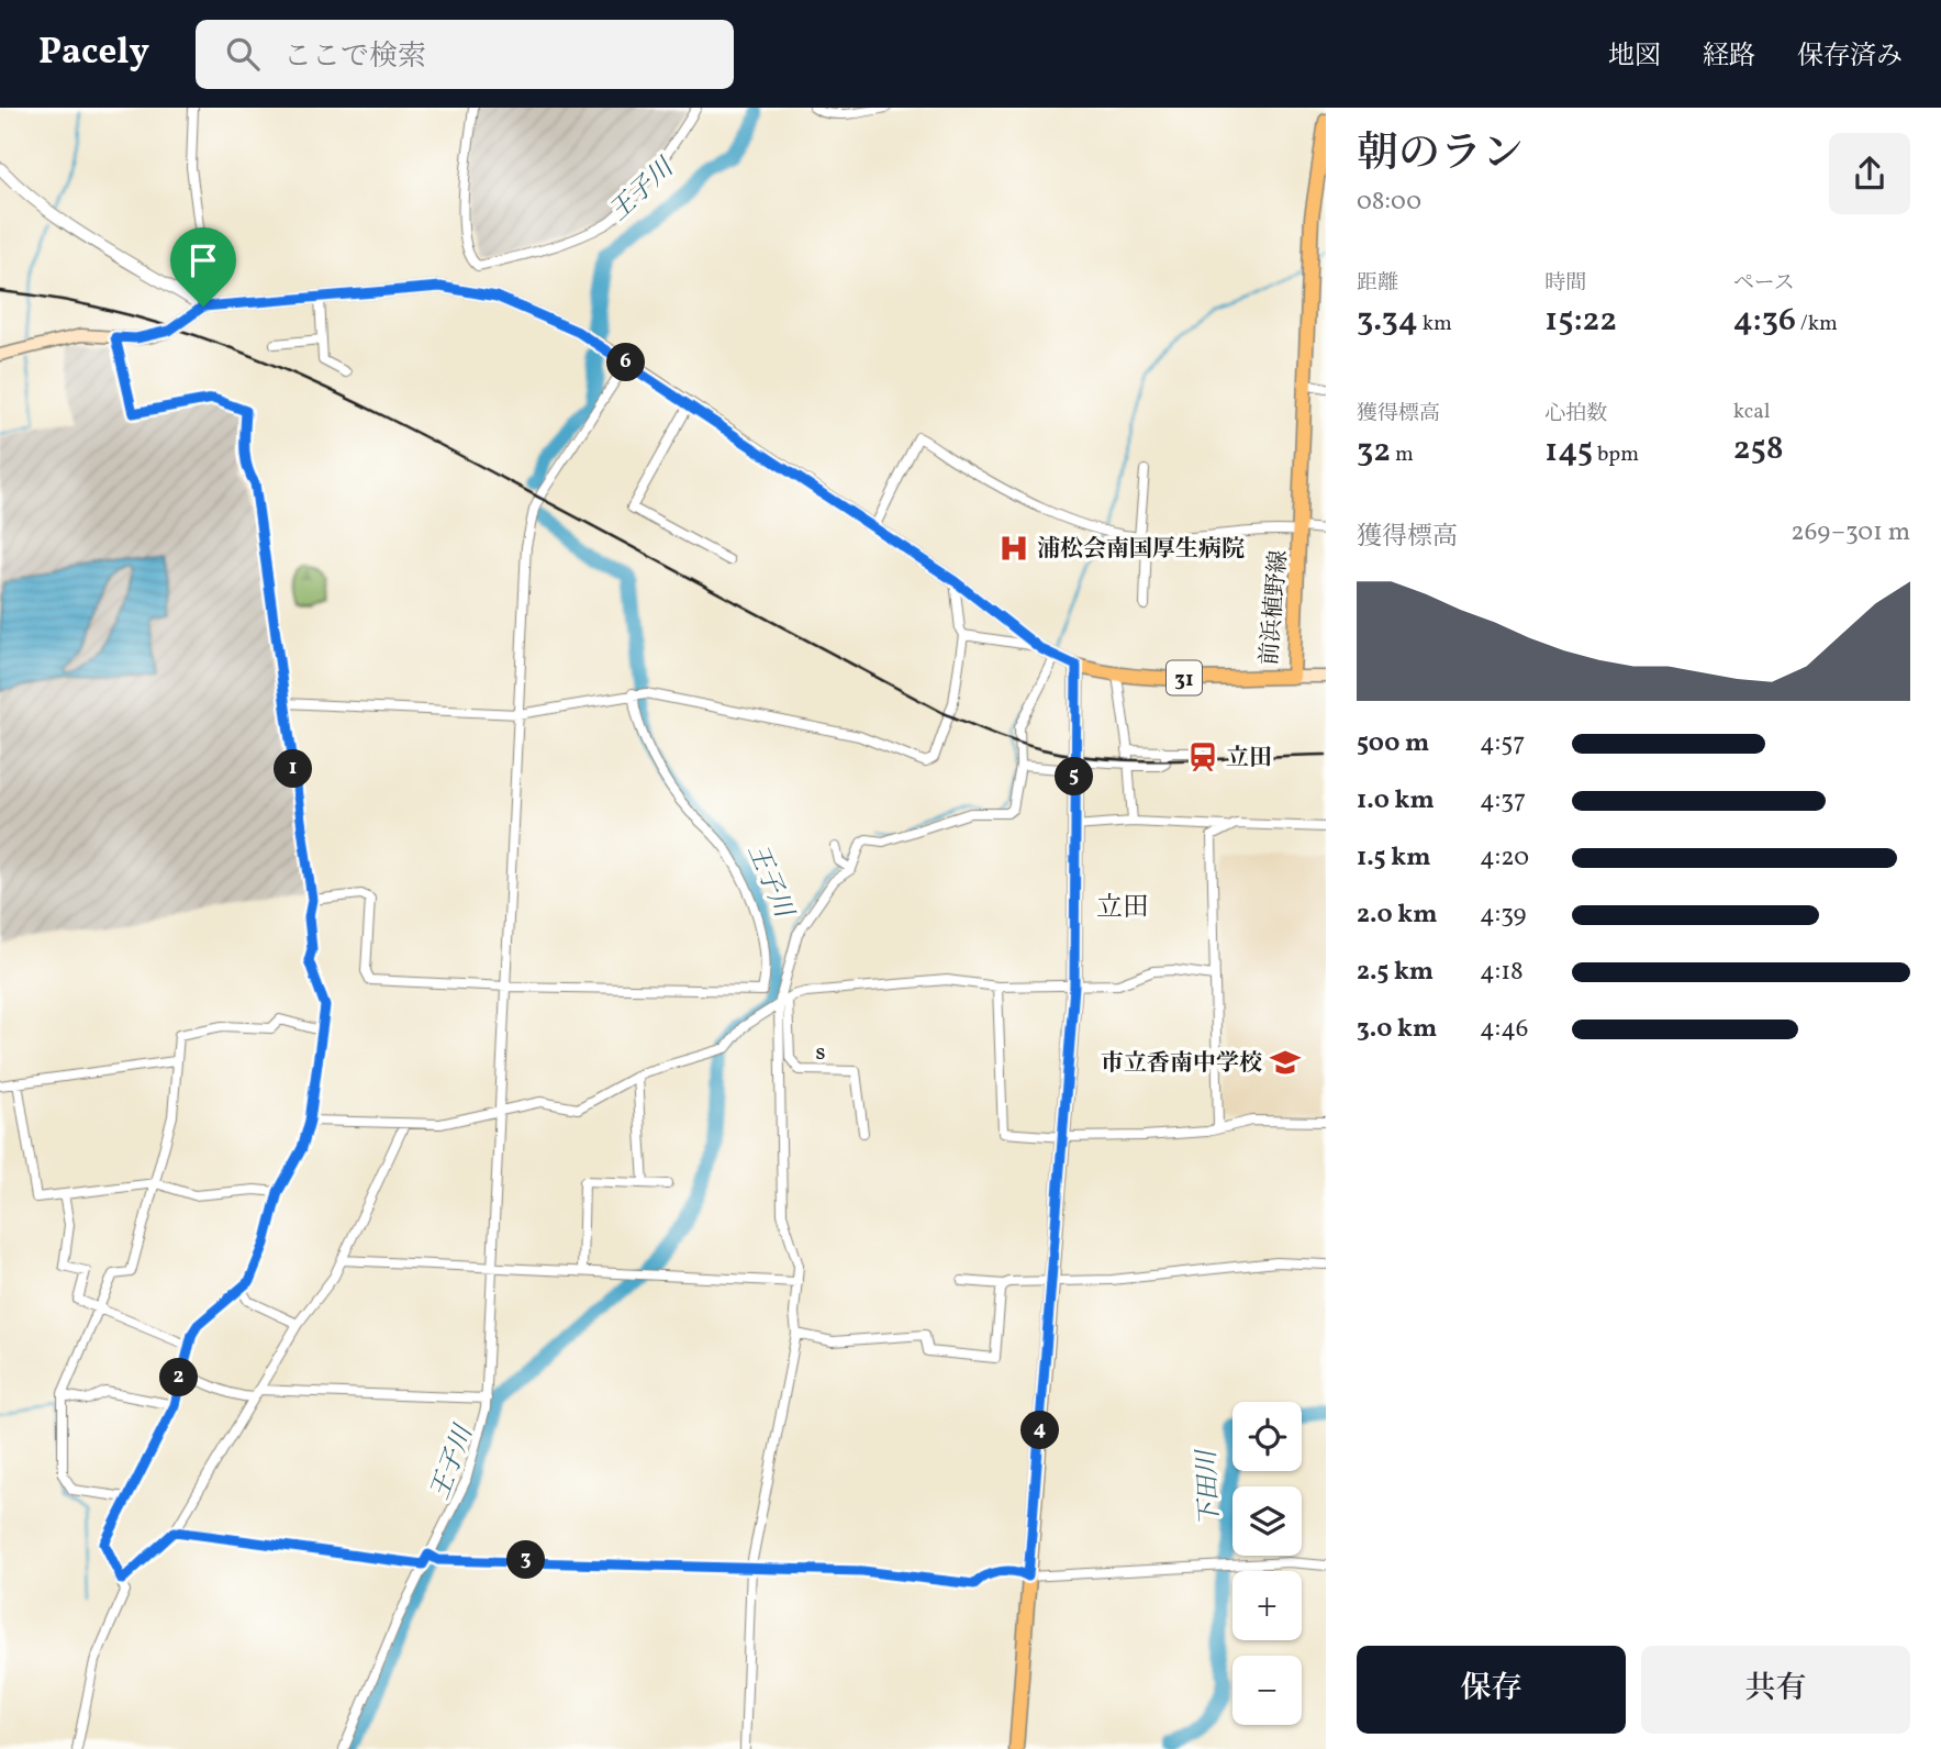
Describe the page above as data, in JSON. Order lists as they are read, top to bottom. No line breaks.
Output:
{"streets":{"main road":["前浜植野線","31"],"street":["s"]},"districts":["立田"],"water":["王子川","下田川"],"places":{"hospital":["浦松会南国厚生病院"],"station":["立田"],"school or university":["市立香南中学校"]},"page":{"header":"Pacely","search":"ここで検索","nav":["地図","経路","保存済み"],"heading":["朝のラン","08:00"],"stats":[["距離","3.34 km"],["時間","15:22"],["ペース","4:36 /km"],["獲得標高","32 m"],["心拍数","145 bpm"],["kcal","258"]],"pins":["6","1","5","2","4","3"],"chart":["獲得標高","269–301 m"],"list":[{"name":"500 m","note":"4:57"},{"name":"1.0 km","note":"4:37"},{"name":"1.5 km","note":"4:20"},{"name":"2.0 km","note":"4:39"},{"name":"2.5 km","note":"4:18"},{"name":"3.0 km","note":"4:46"}],"map_buttons":["+","−"],"buttons":["保存","共有"]}}
